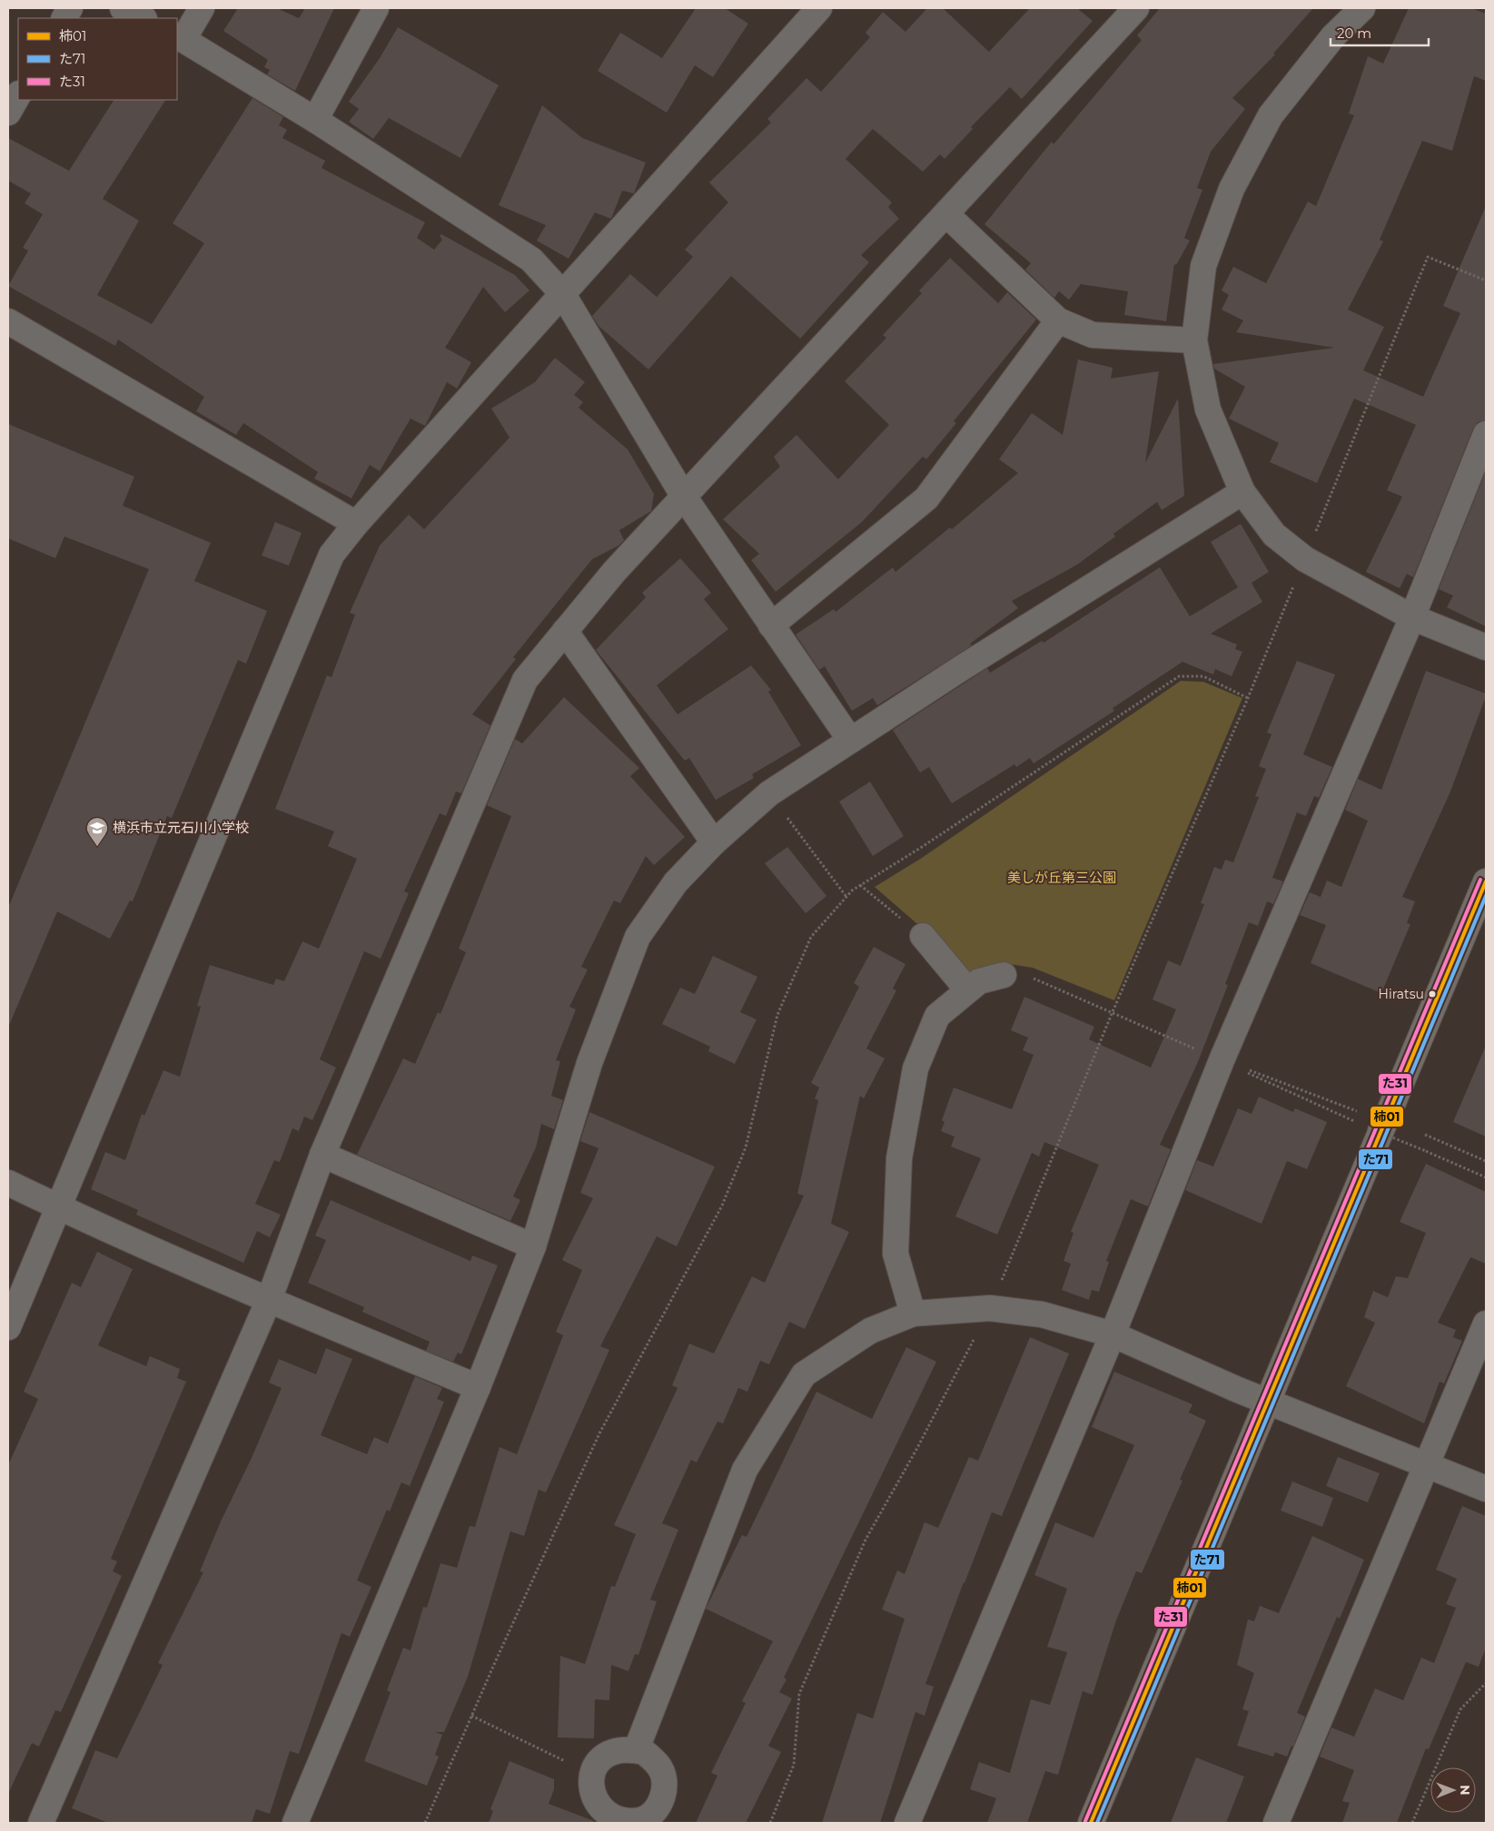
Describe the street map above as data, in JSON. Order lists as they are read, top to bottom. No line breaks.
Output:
{"parks":["美しが丘第三公園"],"places":{"school or university":["横浜市立元石川小学校"],"other":["Hiratsu"]},"lines":["transit line た31","transit line 柿01","transit line た71"],"legend":["柿01","た71","た31"],"scale_bar":"20 m","north":"right"}
